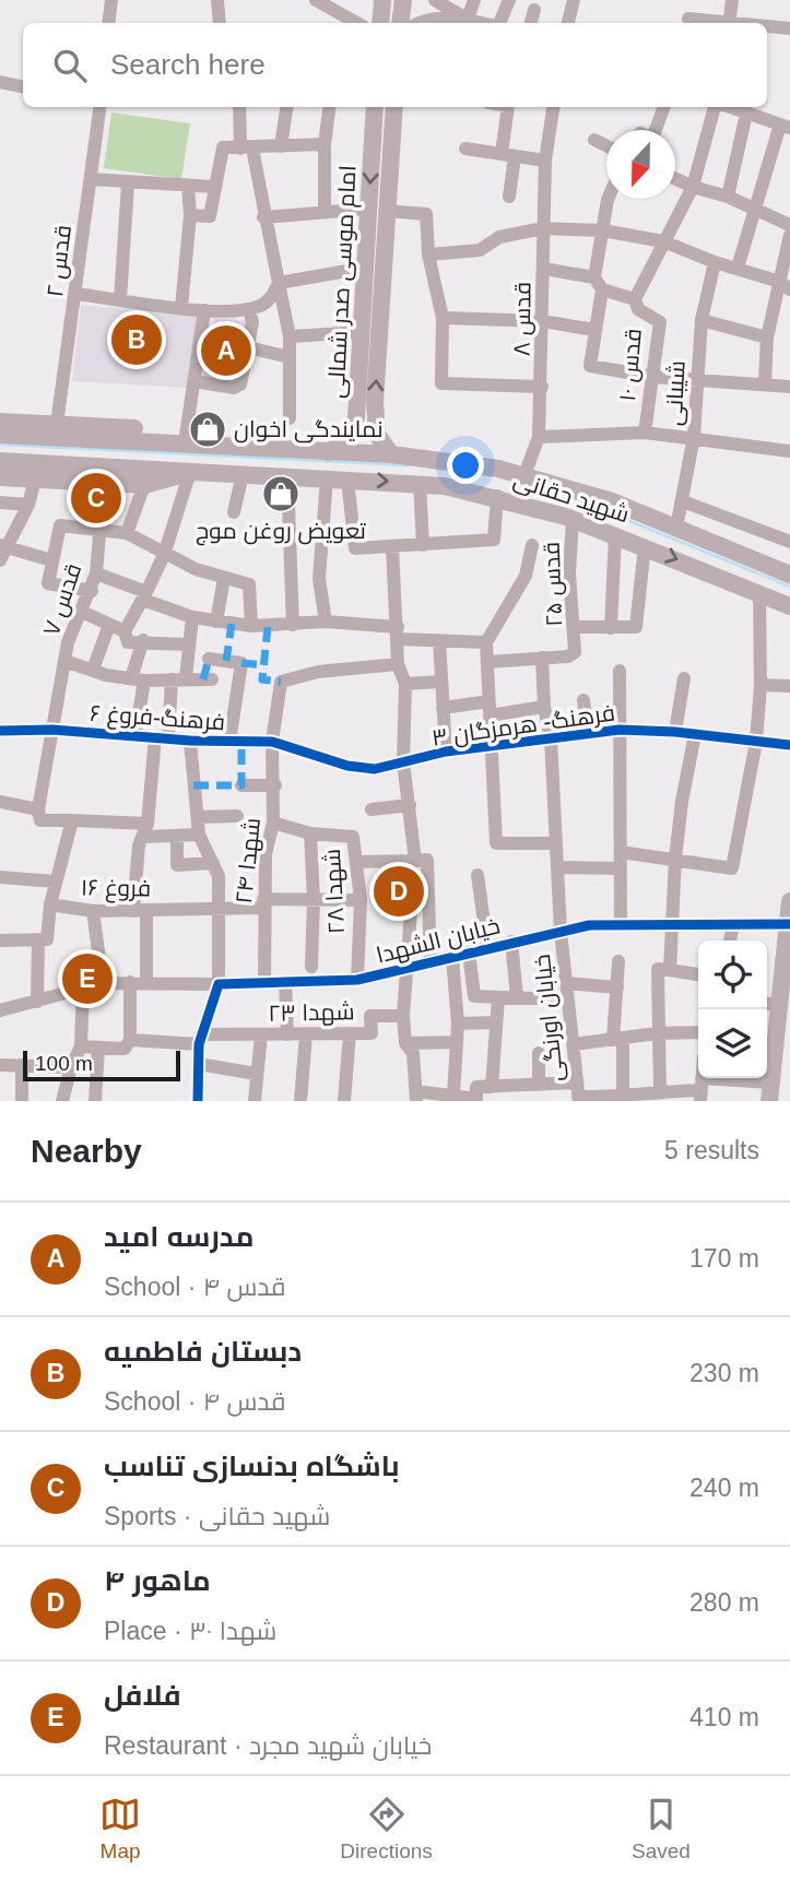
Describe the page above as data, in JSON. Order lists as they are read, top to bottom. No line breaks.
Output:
{"streets":{"main road":["امام موسی صدر شمالی","شهید حقانی"],"street":["قدس ۲","قدس ۸","قدس ۱۰","شیبانی","قدس ۲۵","قدس ۷","فرهنگ-فروغ ۶","فرهنگ- هرمزگان ۳","شهدا ۲۴","فروغ ۱۶","شهدا ۲۸","خیابان الشهدا","شهدا ۲۳","خیابان اورنگی"]},"crossings":[["قدس ۲","شهید حقانی"],["امام موسی صدر شمالی","شهید حقانی"],["قدس ۸","شهید حقانی"],["شیبانی","شهید حقانی"],["شهید حقانی","قدس ۲۵"],["شهید حقانی","قدس ۷"],["قدس ۲۵","خیابان اورنگی"],["قدس ۷","فرهنگ-فروغ ۶"],["فرهنگ-فروغ ۶","فرهنگ- هرمزگان ۳"],["فرهنگ-فروغ ۶","شهدا ۲۴"],["فرهنگ- هرمزگان ۳","خیابان اورنگی"],["شهدا ۲۴","فروغ ۱۶"],["شهدا ۲۴","شهدا ۲۸"],["شهدا ۲۴","خیابان الشهدا"],["فروغ ۱۶","شهدا ۲۸"],["شهدا ۲۸","خیابان الشهدا"],["خیابان الشهدا","خیابان اورنگی"]],"places":{"shop":["نمایندگی اخوان","تعویض روغن موج"]},"scale_bar":"100 m","north":"bottom","page":{"search":"Search here","pins":["B","A","C","D","E"],"scale":"100 m","heading":["Nearby","5 results"],"list":[{"mark":"A","name":"مدرسه امید","note":"School · قدس ۴","value":"170 m"},{"mark":"B","name":"دبستان فاطمیه","note":"School · قدس ۴","value":"230 m"},{"mark":"C","name":"باشگاه بدنسازی تناسب","note":"Sports · شهید حقانی","value":"240 m"},{"mark":"D","name":"ماهور ۴","note":"Place · شهدا ۳۰","value":"280 m"},{"mark":"E","name":"فلافل","note":"Restaurant · خیابان شهید مجرد","value":"410 m"}],"nav":["Map","Directions","Saved"]}}
